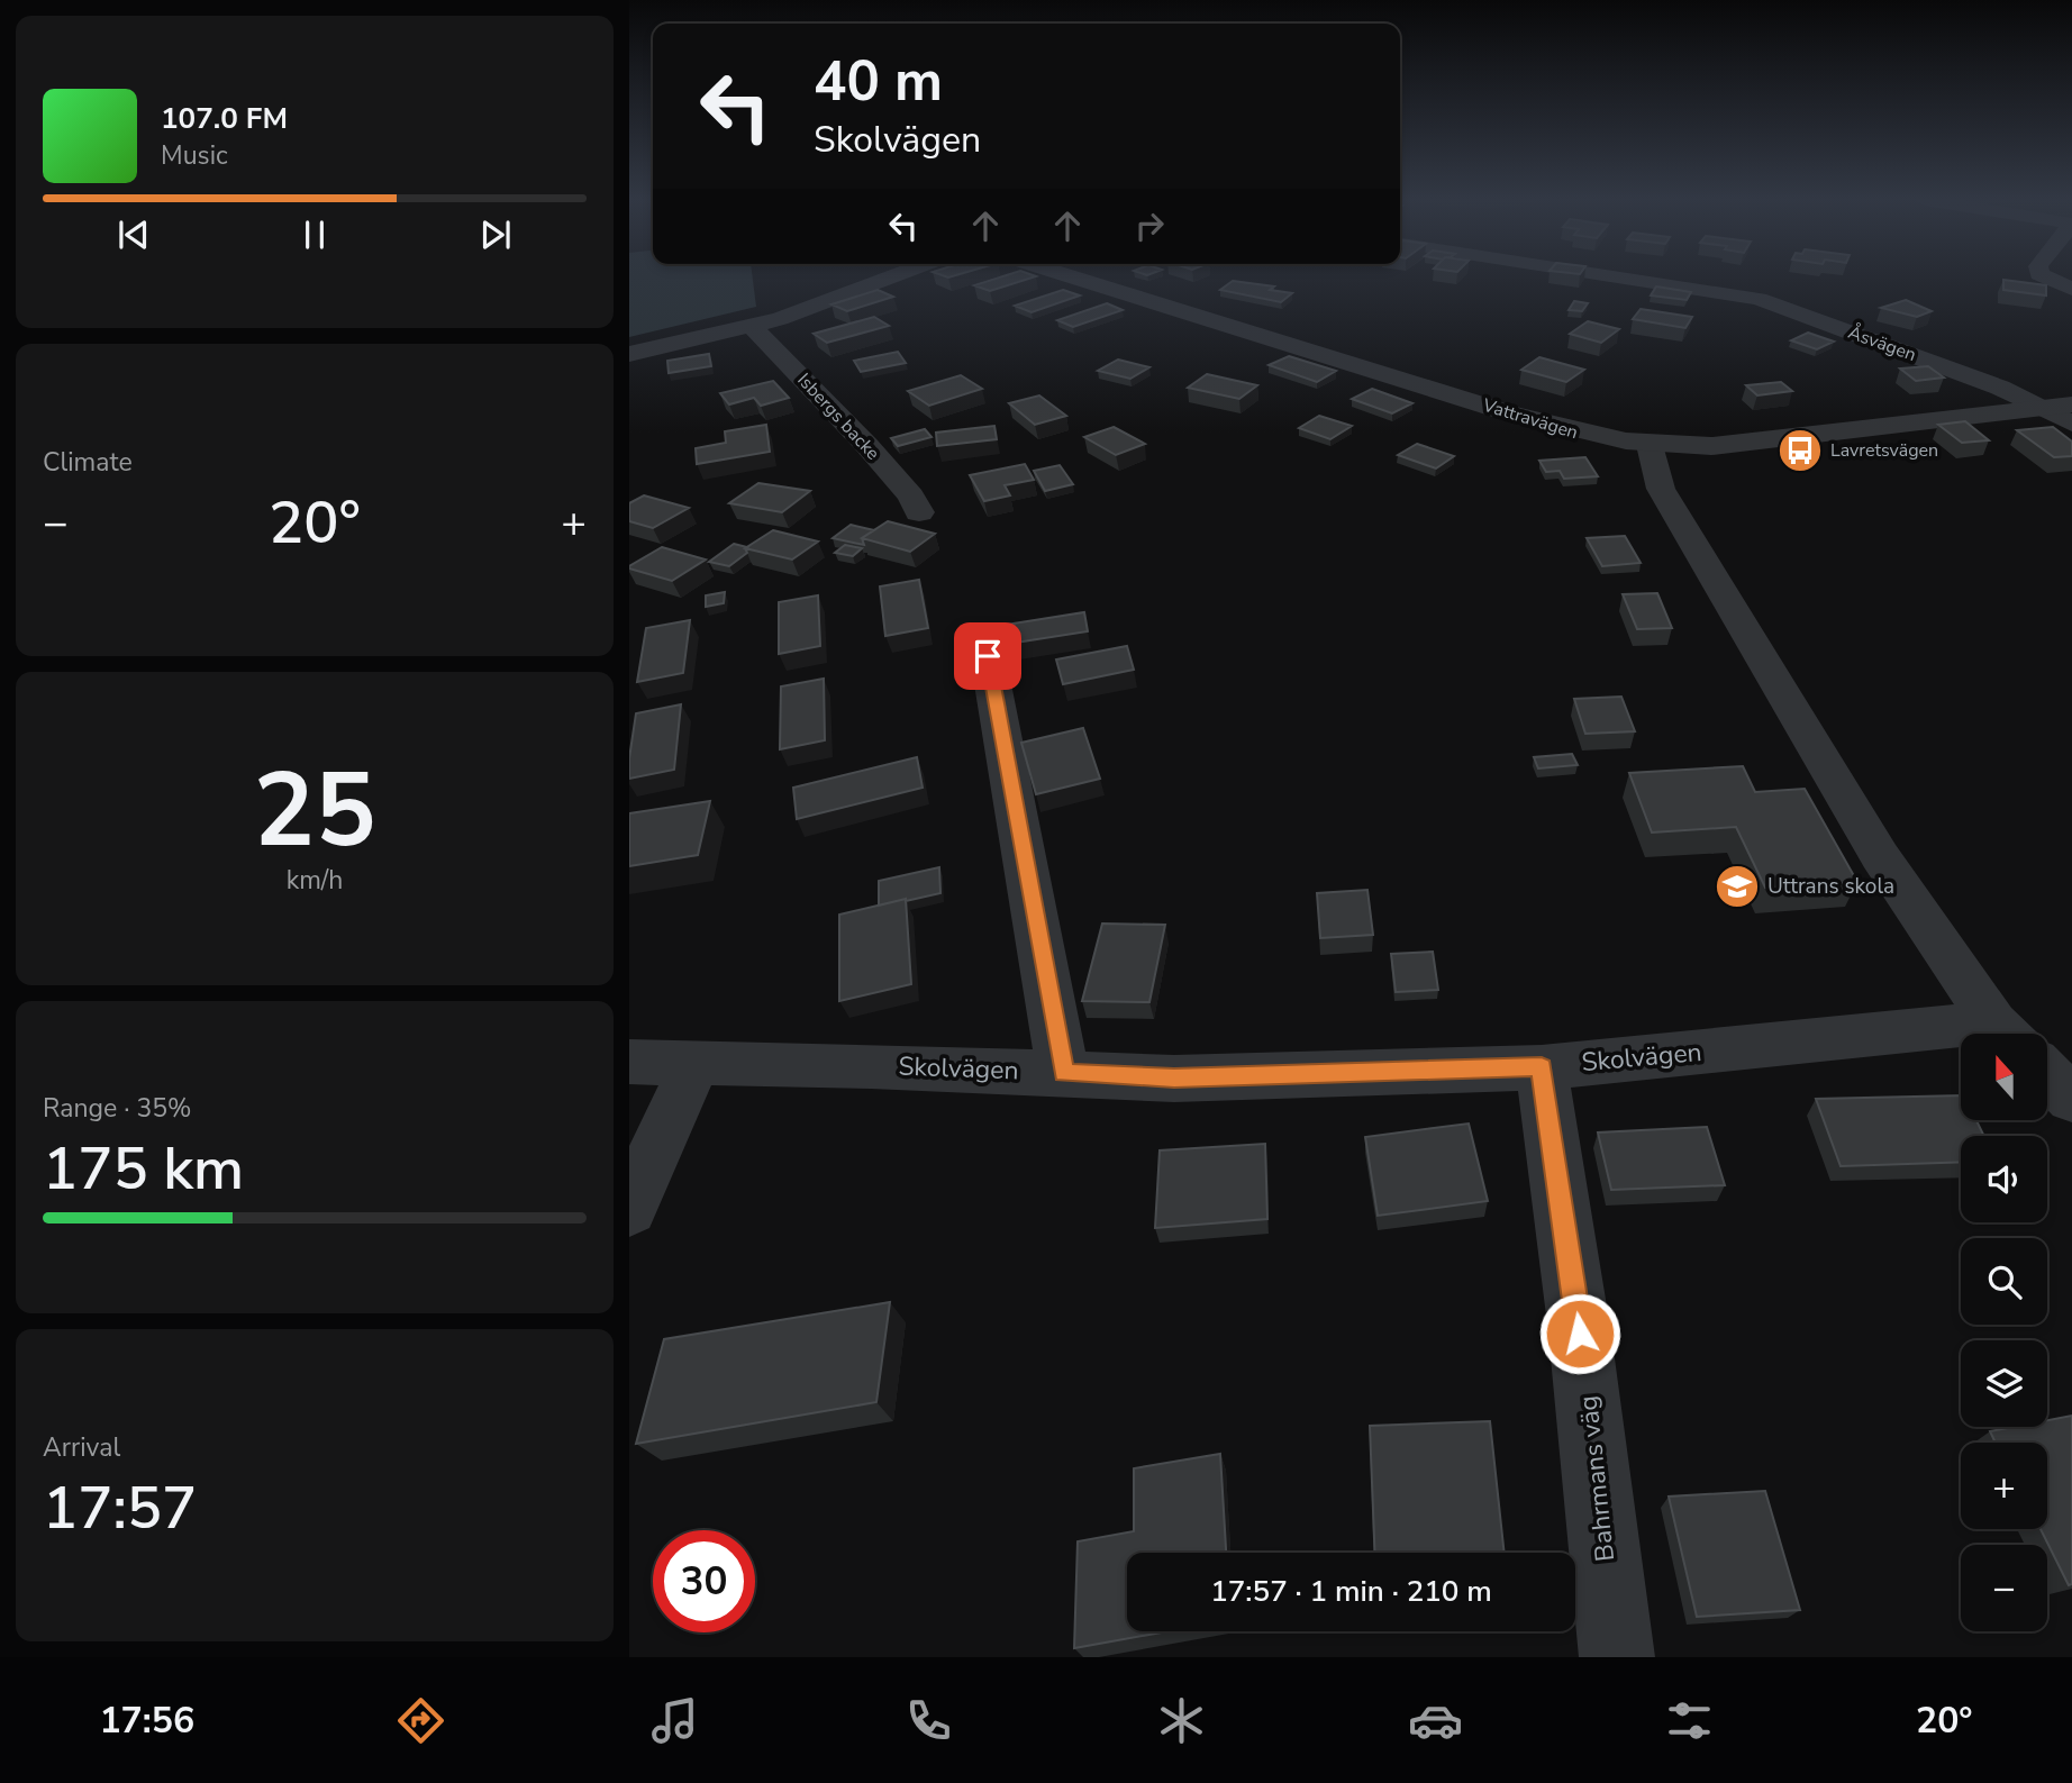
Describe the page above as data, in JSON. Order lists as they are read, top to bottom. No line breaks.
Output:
{"streets":{"street":["Åsvägen","Isbergs backe","Vattravägen","Skolvägen","Bahrmans väg"]},"crossings":[["Åsvägen","Vattravägen"],["Skolvägen","Bahrmans väg"]],"places":{"bus stop":["Lavretsvägen"],"school or university":["Uttrans skola"]},"north":"top","page":{"turn":["40 m","Skolvägen"],"song":["107.0 FM","Music"],"tile":["Climate",["25","km/h"],["Range · 35%","175 km"],["Arrival","17:57"]],"heat":["−","20°","+"],"map_buttons":["+","−"],"limit":"30","trip":"17:57 · 1 min · 210 m","tabs":["17:56","20°"]}}
